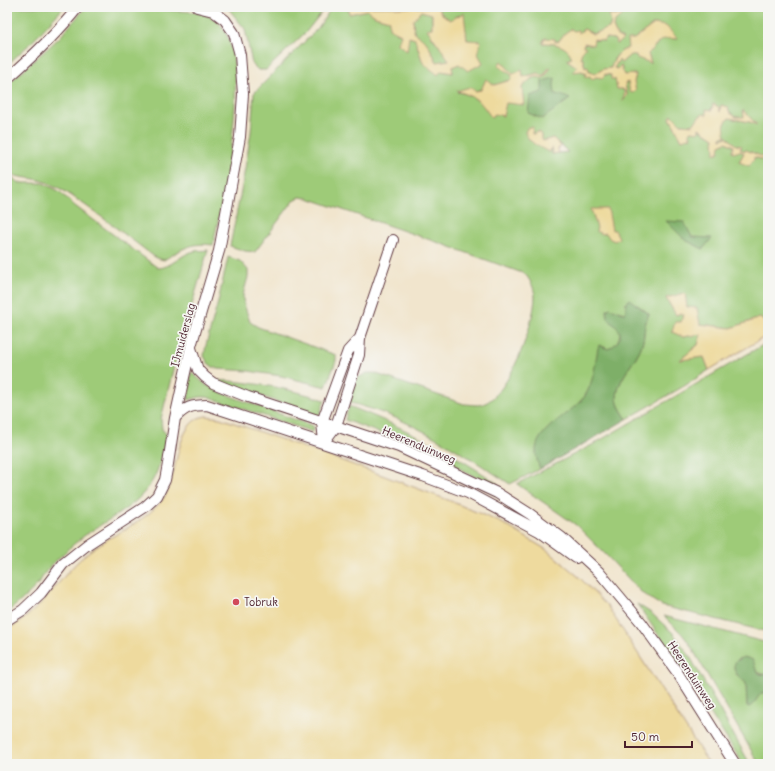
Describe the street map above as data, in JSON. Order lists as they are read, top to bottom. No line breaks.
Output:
{"streets":{"street":["IJmuiderslag","Heerenduinweg"]},"crossings":[["IJmuiderslag","Heerenduinweg"]],"places":["Tobruk"],"scale_bar":"50 m"}
